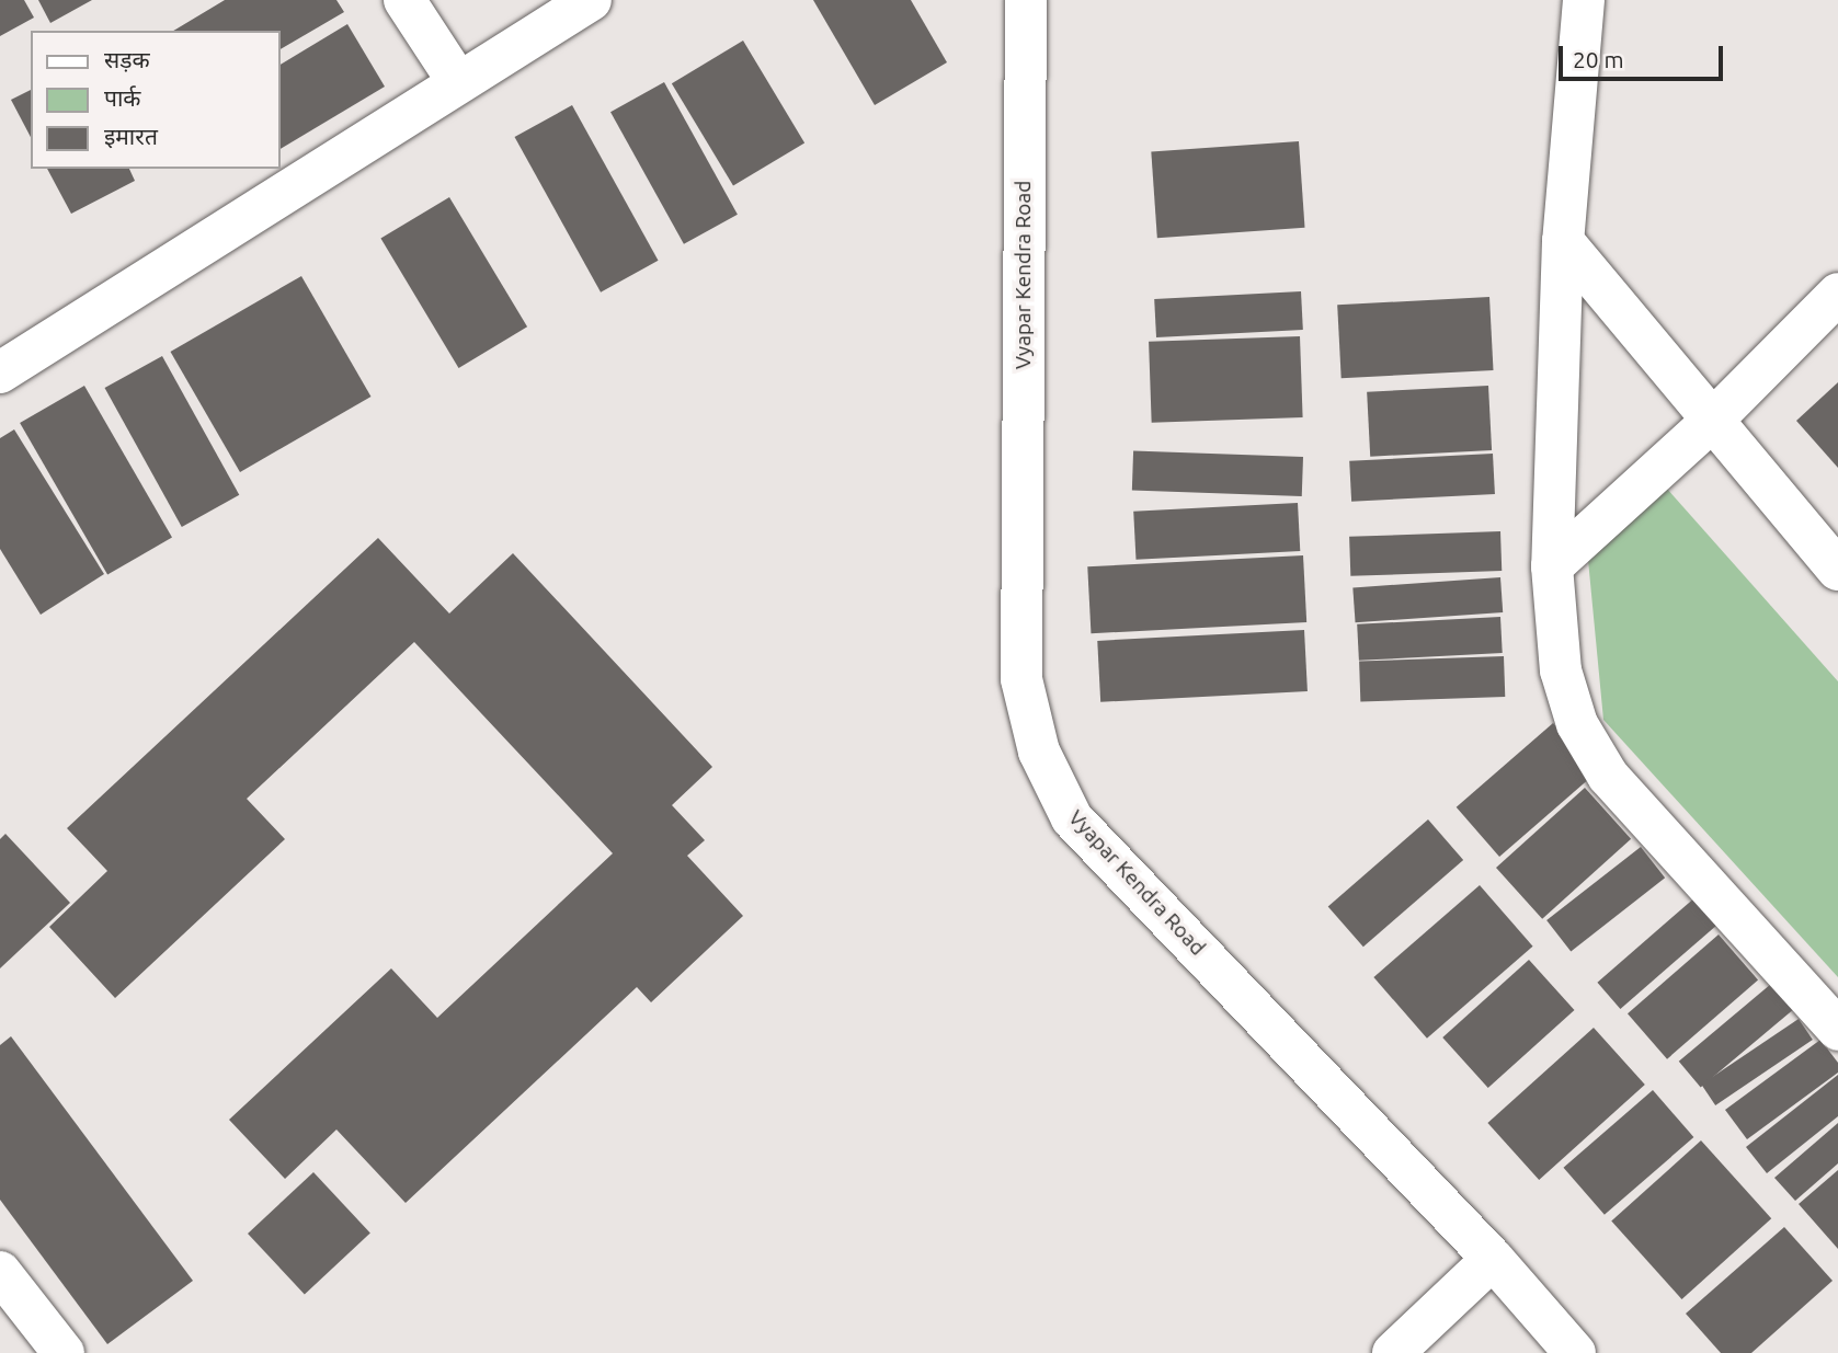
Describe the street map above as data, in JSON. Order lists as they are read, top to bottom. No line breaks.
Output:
{"streets":{"street":["Vyapar Kendra Road"]},"legend":["सड़क","पार्क","इमारत"],"scale_bar":"20 m"}
